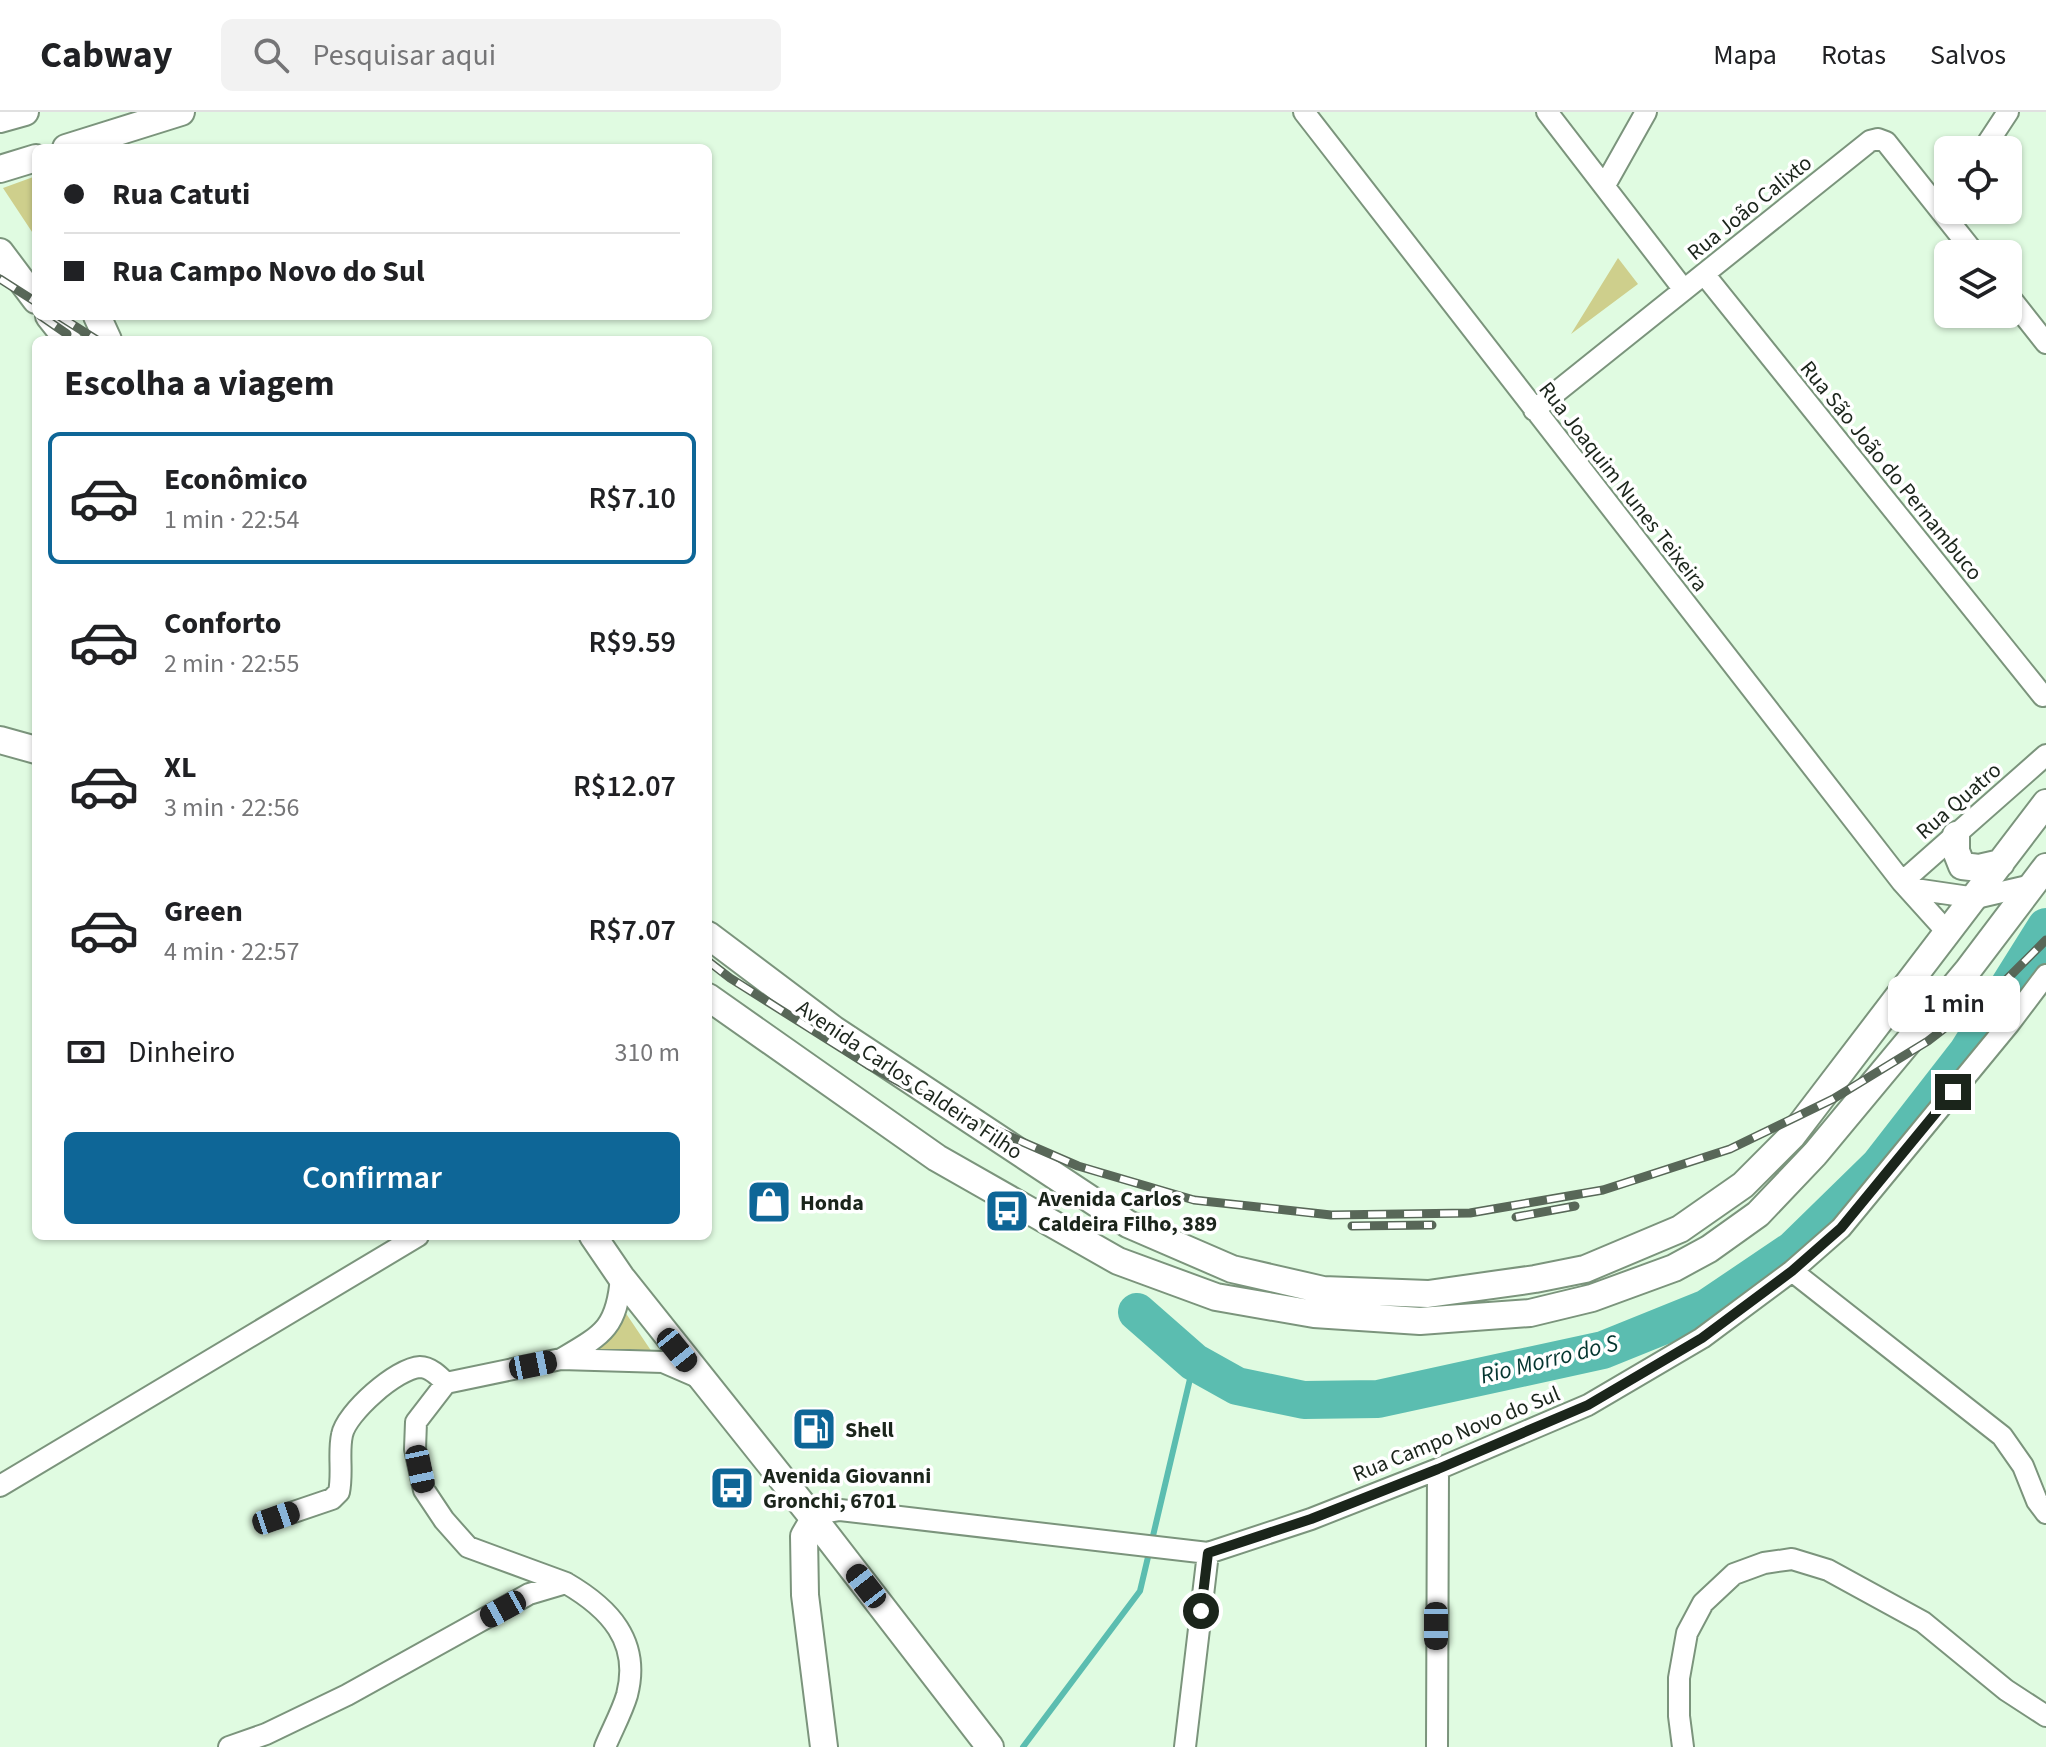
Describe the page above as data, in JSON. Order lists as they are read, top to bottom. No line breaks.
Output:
{"streets":{"main road":["Avenida Carlos Caldeira Filho"],"street":["Rua João Calixto","Rua São João do Pernambuco","Rua Joaquim Nunes Teixeira","Rua Quatro","Rua Campo Novo do Sul"]},"crossings":[["Rua João Calixto","Rua São João do Pernambuco"],["Rua João Calixto","Rua Joaquim Nunes Teixeira"],["Rua Joaquim Nunes Teixeira","Rua Quatro"],["Rua Joaquim Nunes Teixeira","Avenida Carlos Caldeira Filho"]],"water":["Rio Morro do S"],"places":{"shop":["Honda"],"bus stop":["Avenida Carlos Caldeira Filho, 389","Avenida Giovanni Gronchi, 6701"],"fuel station":["Shell"]},"page":{"header":"Cabway","search":"Pesquisar aqui","nav":["Mapa","Rotas","Salvos"],"banner":["Rua Catuti","Rua Campo Novo do Sul"],"heading":"Escolha a viagem","list":[{"name":"Econômico","note":"1 min · 22:54","value":"R$7.10"},{"name":"Conforto","note":"2 min · 22:55","value":"R$9.59"},{"name":"XL","note":"3 min · 22:56","value":"R$12.07"},{"name":"Green","note":"4 min · 22:57","value":"R$7.07"}],"bubble":"1 min","pay":["Dinheiro","310 m"],"buttons":"Confirmar"}}
